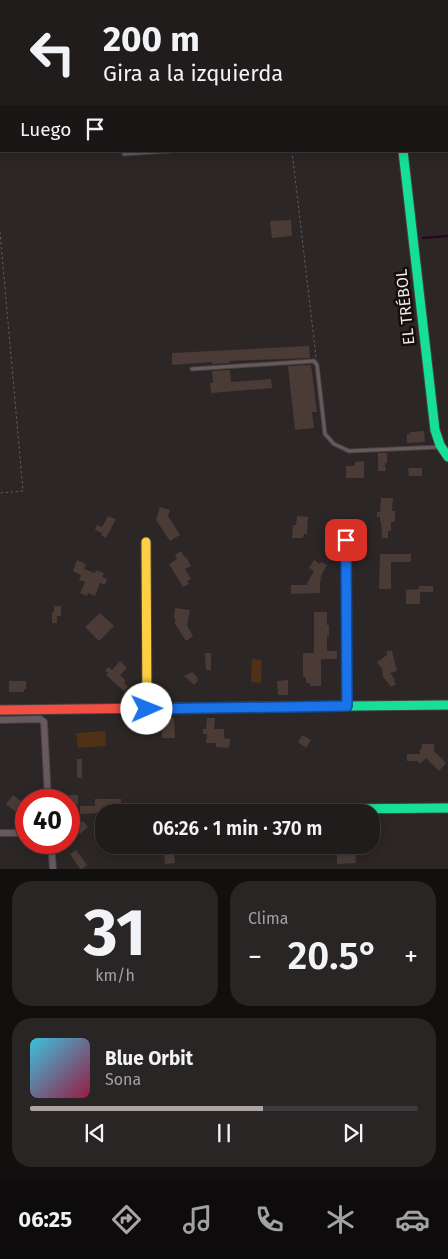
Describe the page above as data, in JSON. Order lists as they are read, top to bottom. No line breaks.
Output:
{"streets":{"street":["EL TRÉBOL"]},"page":{"turn":["200 m","Gira a la izquierda"],"then":"Luego","limit":"40","trip":"06:26 · 1 min · 370 m","tile":[["31","km/h"],"Clima"],"heat":["−","20.5°","+"],"song":["Blue Orbit","Sona"],"tabs":"06:25"}}
